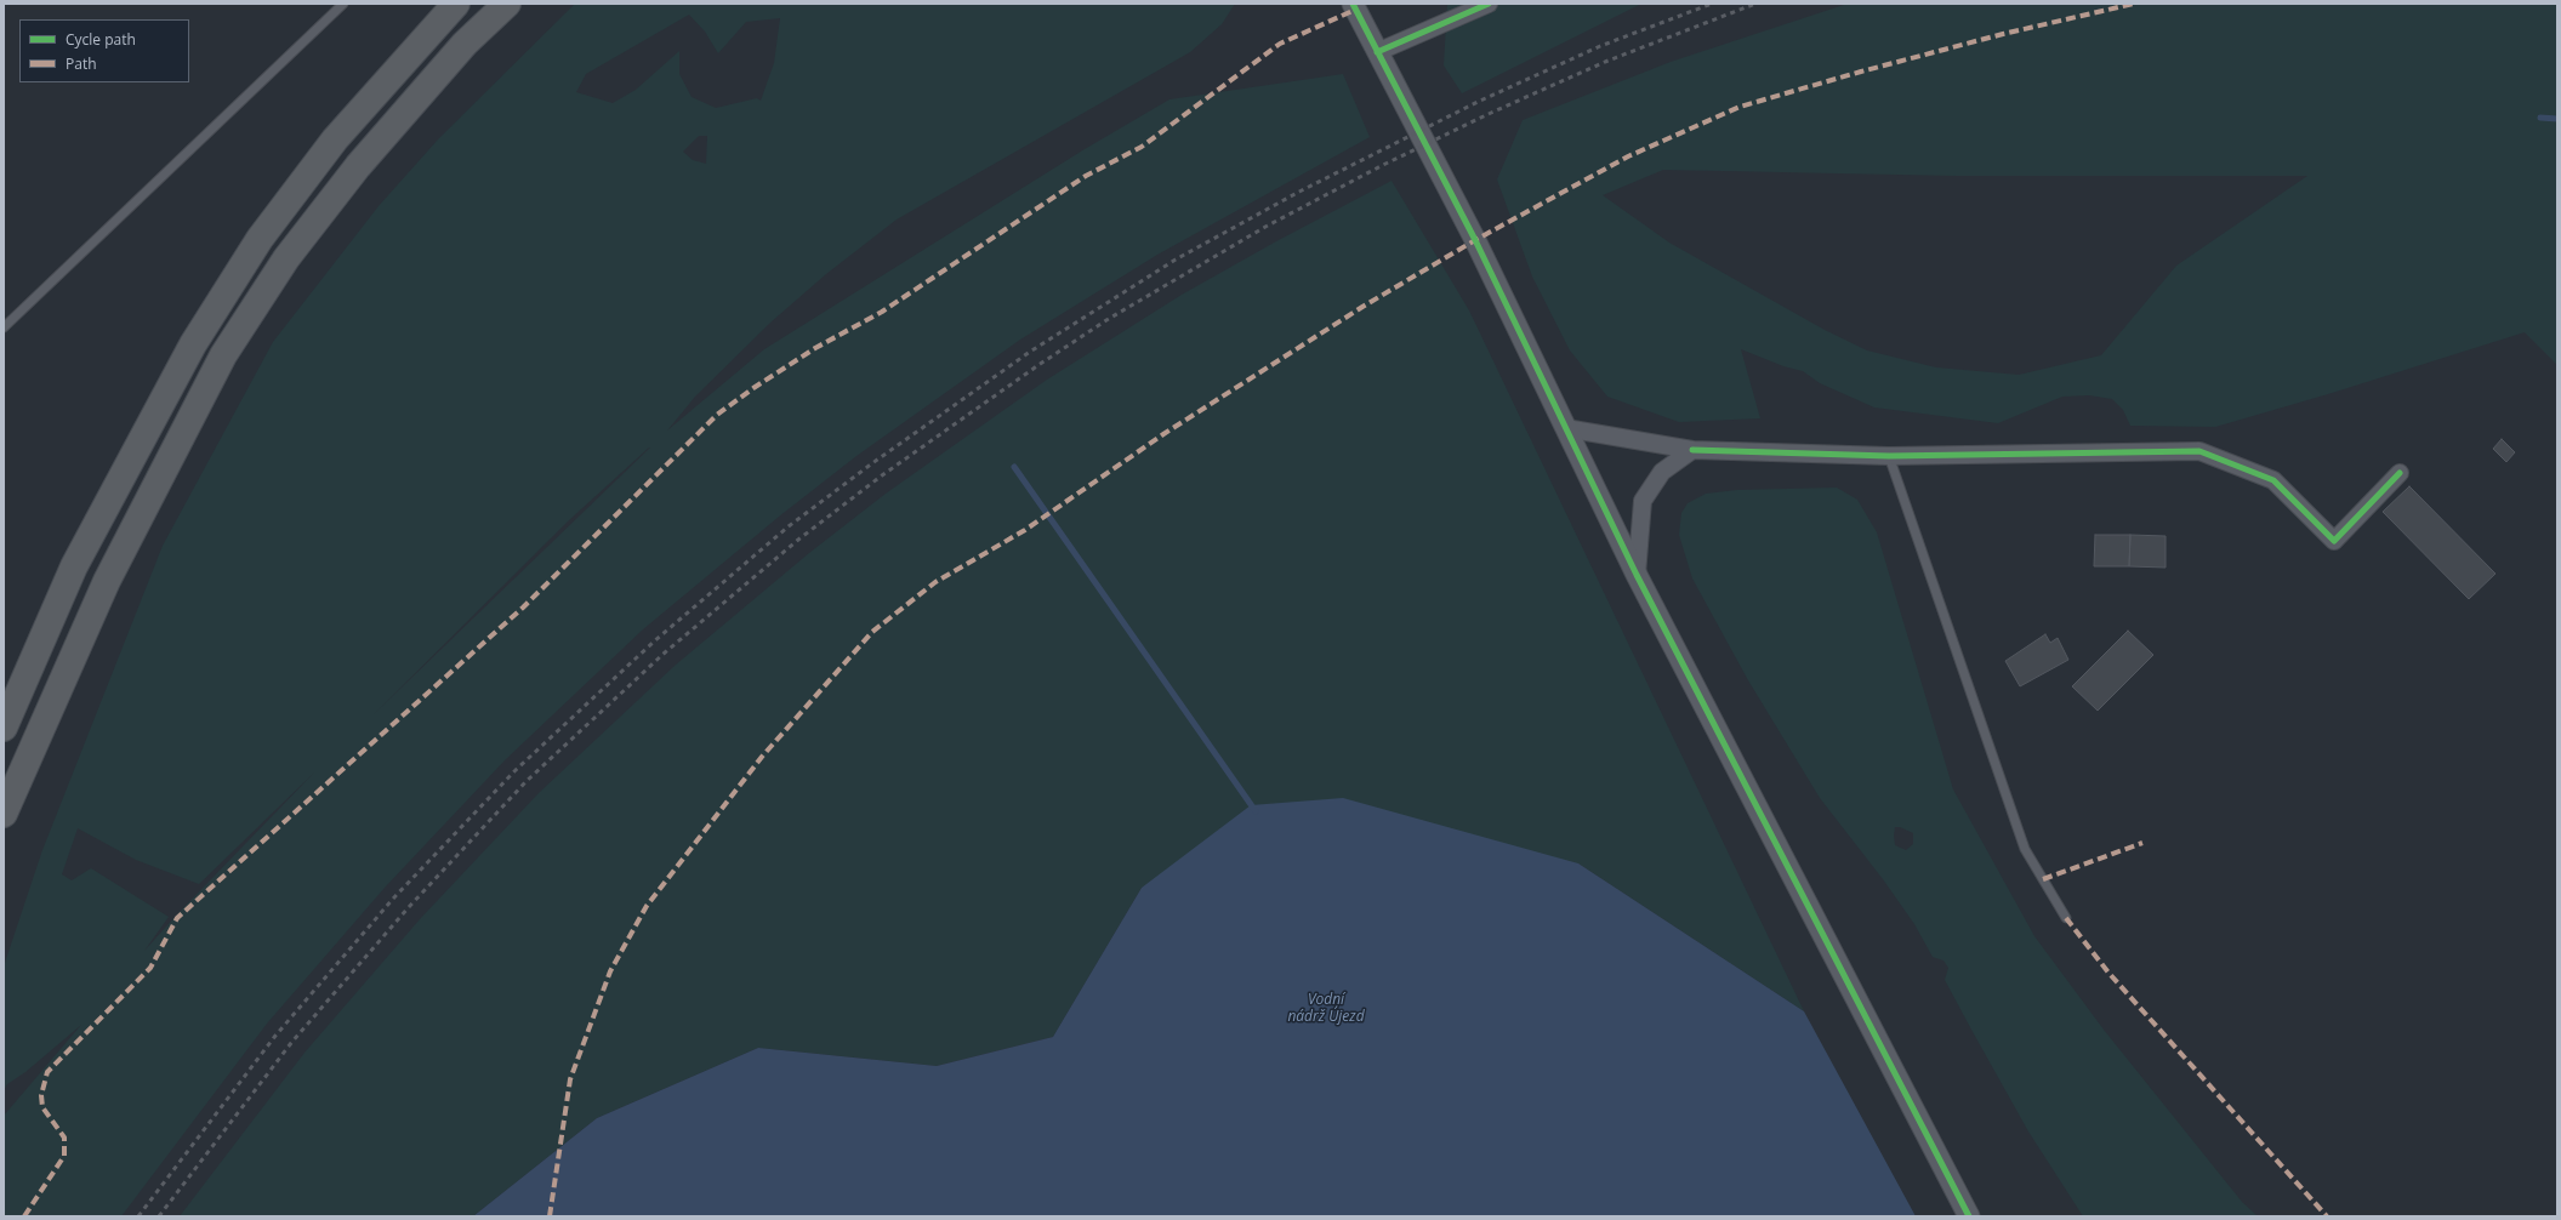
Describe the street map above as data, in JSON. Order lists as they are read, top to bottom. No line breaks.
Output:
{"water":["Vodní nádrž Újezd"],"legend":["Cycle path","Path"]}
